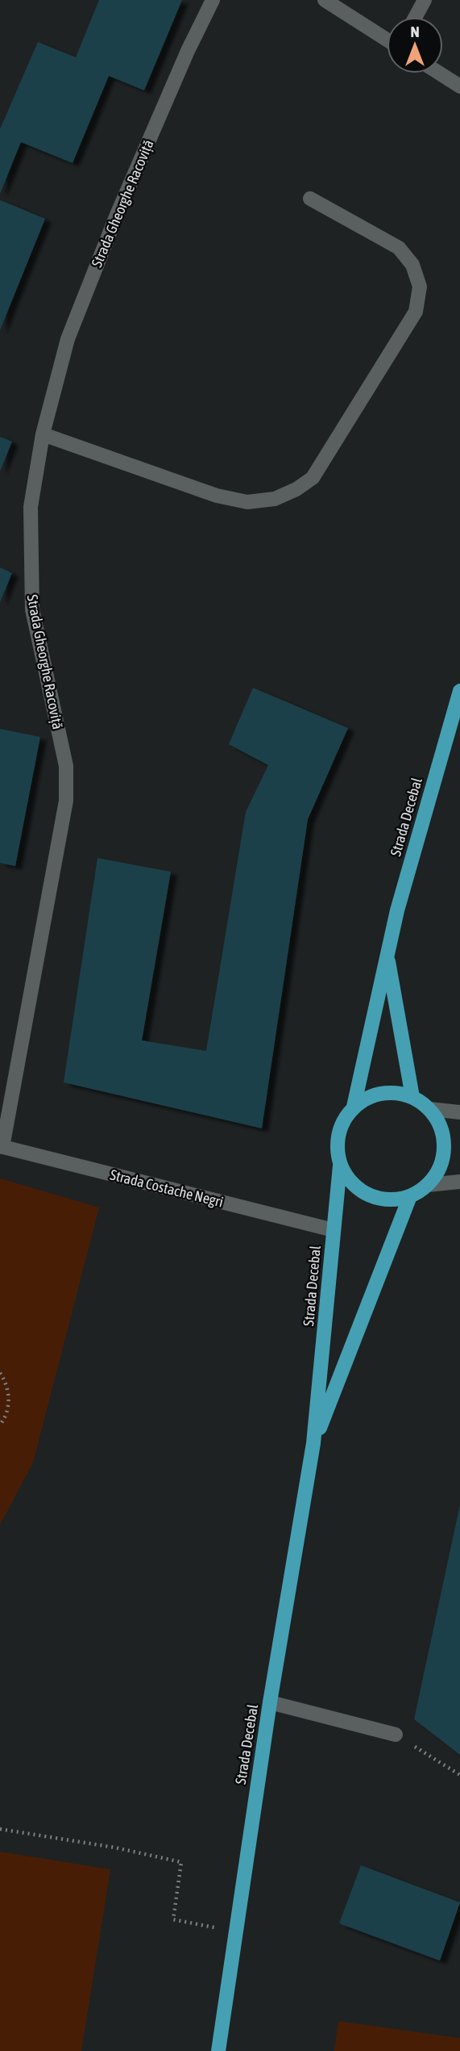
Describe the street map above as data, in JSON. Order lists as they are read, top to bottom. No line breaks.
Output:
{"streets":{"main road":["Strada Decebal"],"street":["Strada Gheorghe Racoviță","Strada Costache Negri"]},"crossings":[["Strada Gheorghe Racoviță","Strada Costache Negri"],["Strada Decebal","Strada Costache Negri"]],"north":"top"}
